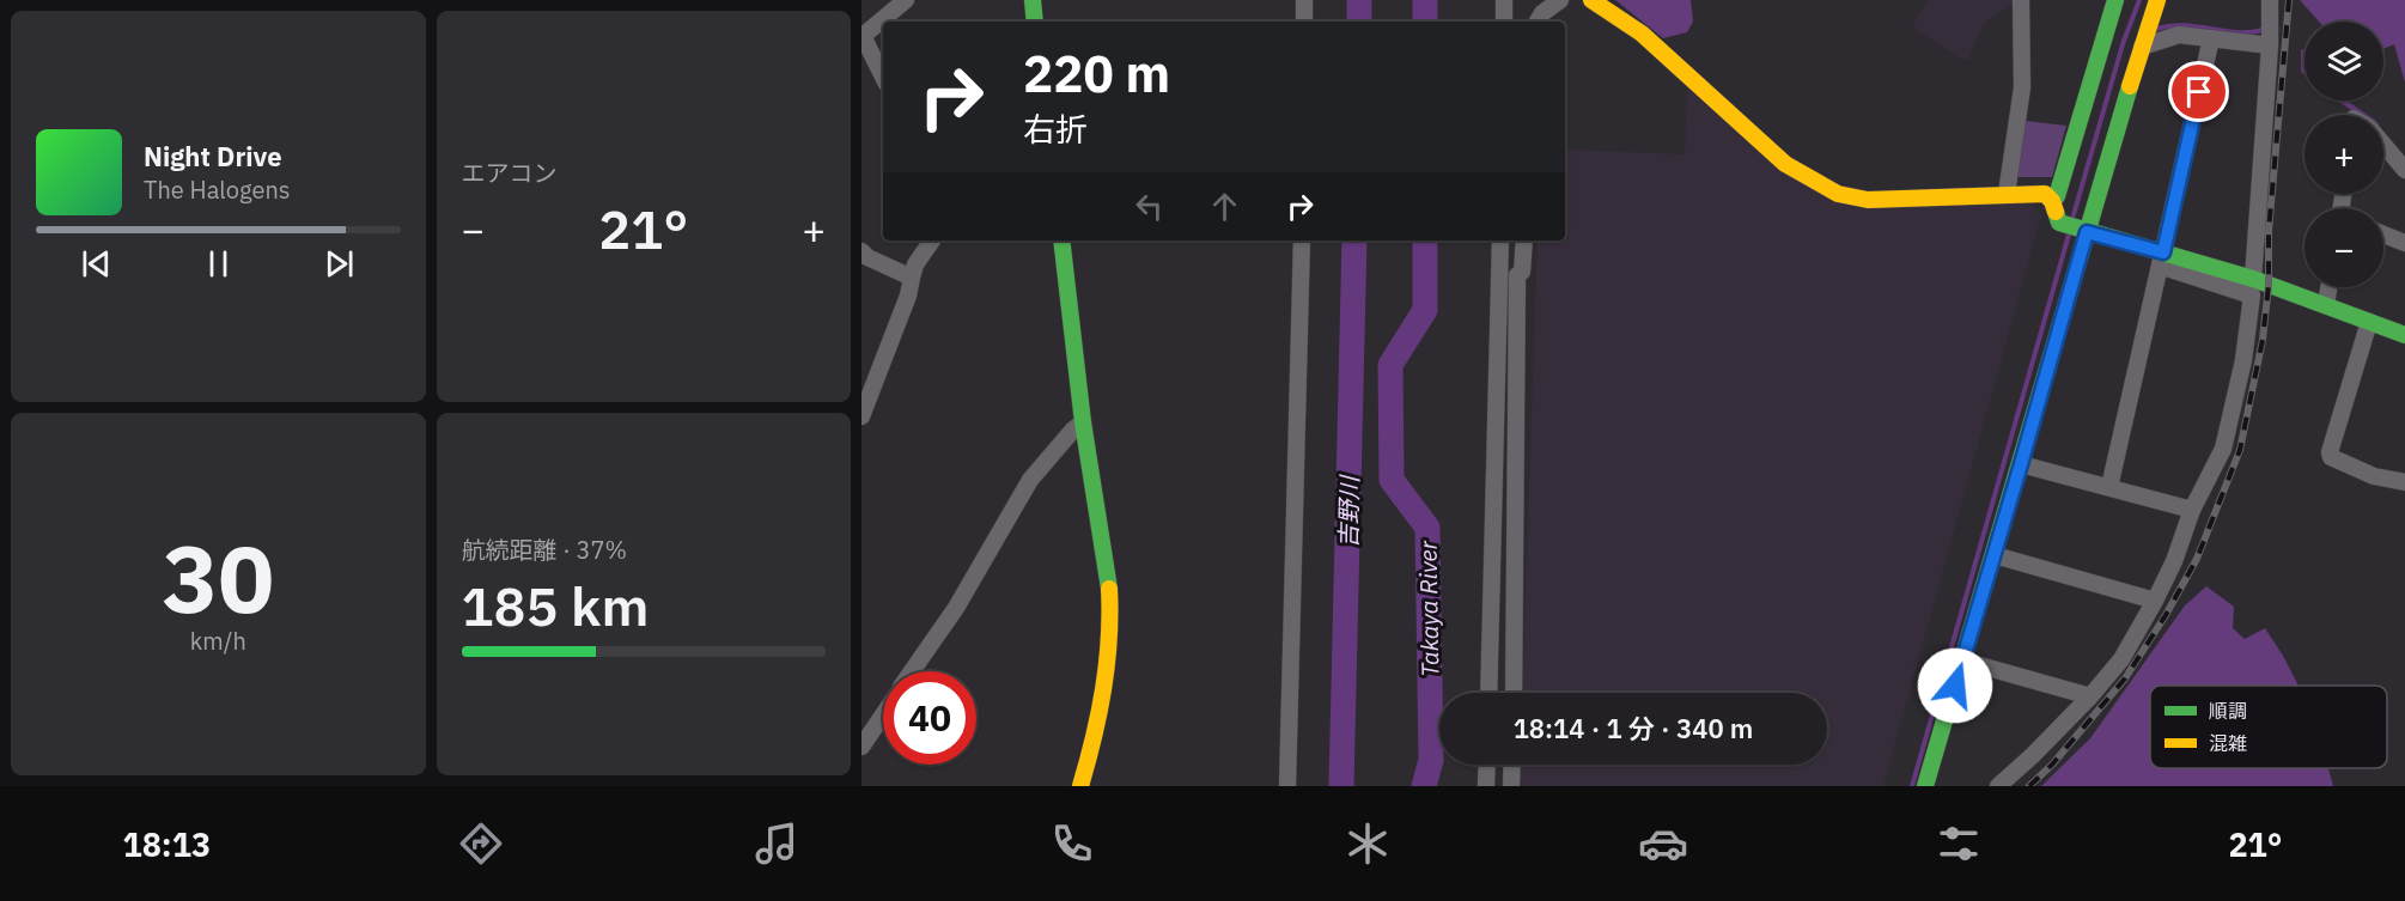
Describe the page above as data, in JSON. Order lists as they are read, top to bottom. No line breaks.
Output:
{"water":["吉野川","Takaya River"],"legend":["順調","混雑"],"page":{"tile":["エアコン",["30","km/h"],["航続距離 · 37%","185 km"]],"map_buttons":["+","−"],"turn":["220 m","右折"],"song":["Night Drive","The Halogens"],"heat":["−","21°","+"],"limit":"40","trip":"18:14 · 1 分 · 340 m","tabs":["18:13","21°"]}}
